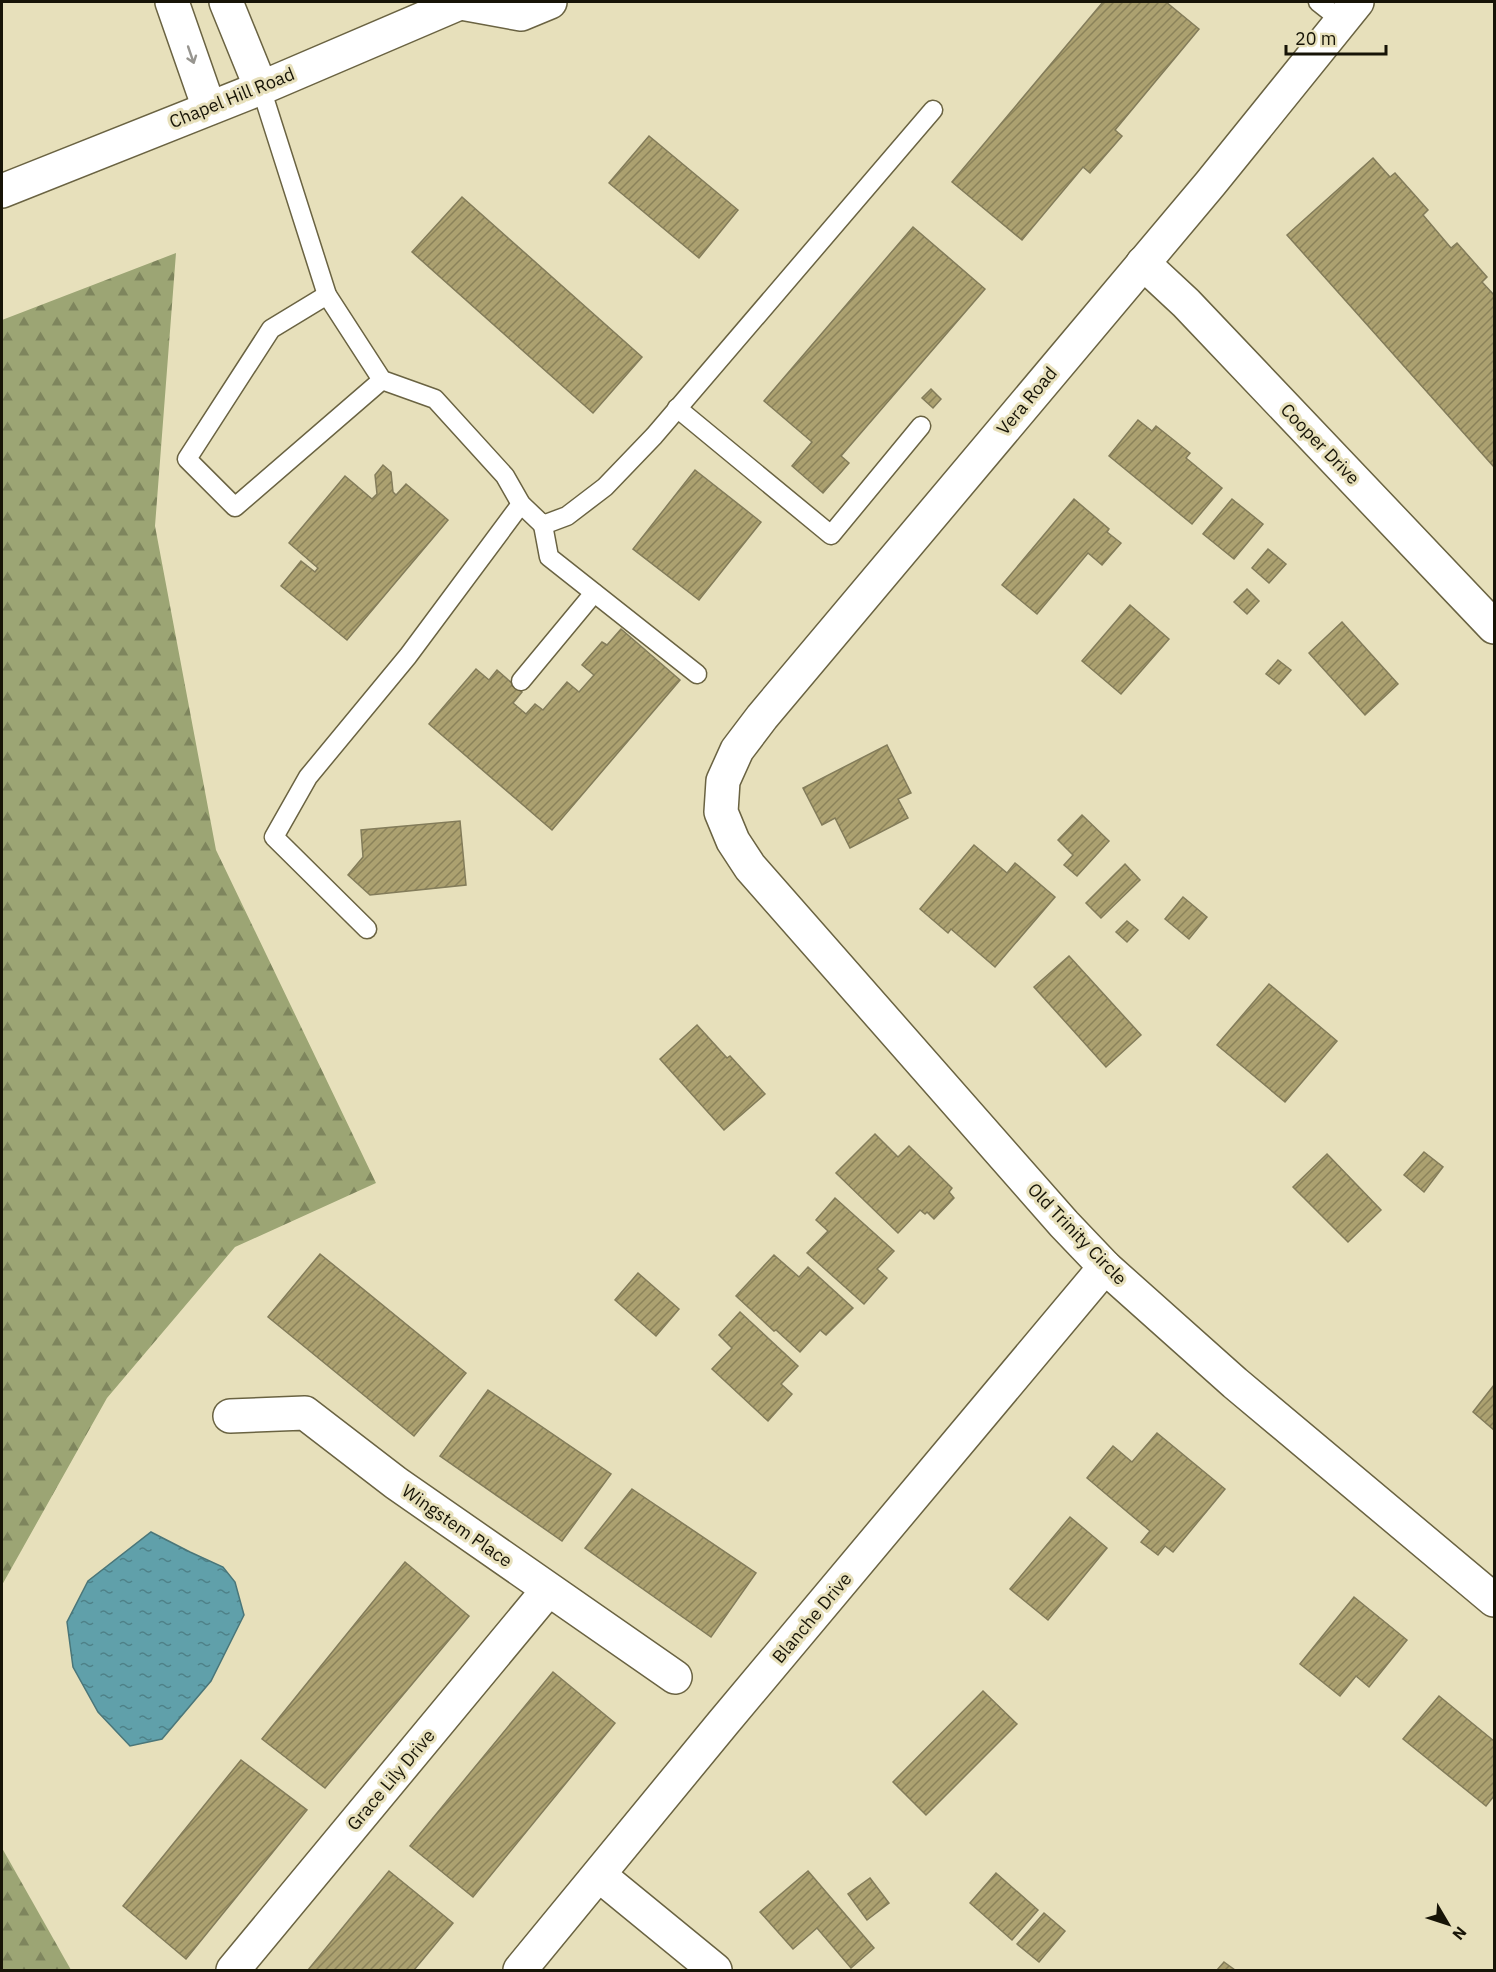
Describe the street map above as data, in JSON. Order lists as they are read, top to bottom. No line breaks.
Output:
{"streets":{"street":["Chapel Hill Road","Vera Road","Cooper Drive","Old Trinity Circle","Wingstem Place","Blanche Drive","Grace Lily Drive"]},"crossings":[["Vera Road","Cooper Drive"],["Vera Road","Old Trinity Circle"],["Old Trinity Circle","Blanche Drive"],["Wingstem Place","Grace Lily Drive"]],"scale_bar":"20 m","north":"bottom right"}
